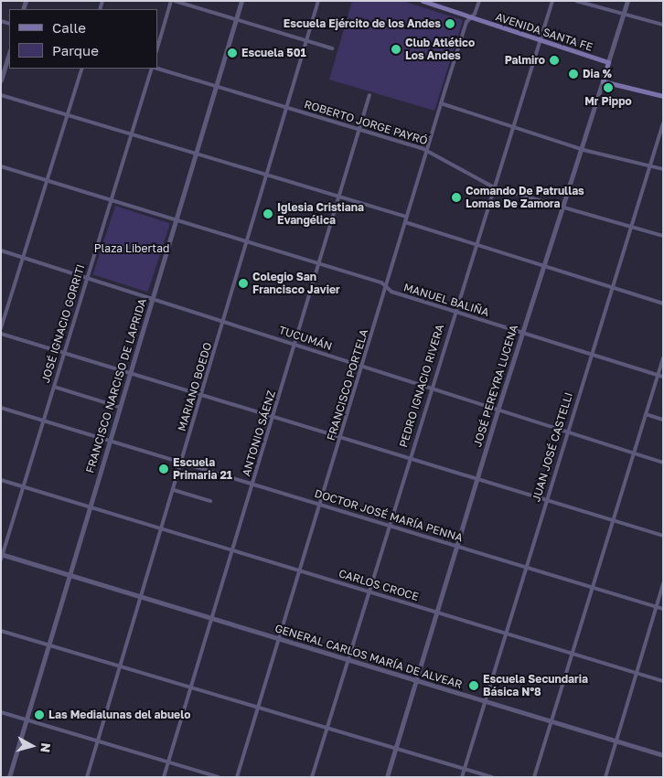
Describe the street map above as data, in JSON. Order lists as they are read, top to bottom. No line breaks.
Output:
{"streets":{"main road":["AVENIDA SANTA FE","JOSÉ PEREYRA LUCENA"],"street":["ROBERTO JORGE PAYRÓ","MANUEL BALIÑA","JOSÉ IGNACIO GORRITI","TUCUMÁN","FRANCISCO PORTELA","FRANCISCO NARCISO DE LAPRIDA","PEDRO IGNACIO RIVERA","MARIANO BOEDO","ANTONIO SÁENZ","JUAN JOSÉ CASTELLI","DOCTOR JOSÉ MARÍA PENNA","CARLOS CROCE","GENERAL CARLOS MARÍA DE ALVEAR"]},"crossings":[["AVENIDA SANTA FE","FRANCISCO PORTELA"],["AVENIDA SANTA FE","PEDRO IGNACIO RIVERA"],["AVENIDA SANTA FE","JOSÉ PEREYRA LUCENA"],["ROBERTO JORGE PAYRÓ","FRANCISCO PORTELA"],["ROBERTO JORGE PAYRÓ","FRANCISCO NARCISO DE LAPRIDA"],["ROBERTO JORGE PAYRÓ","PEDRO IGNACIO RIVERA"],["ROBERTO JORGE PAYRÓ","JOSÉ PEREYRA LUCENA"],["ROBERTO JORGE PAYRÓ","MARIANO BOEDO"],["ROBERTO JORGE PAYRÓ","ANTONIO SÁENZ"],["ROBERTO JORGE PAYRÓ","JUAN JOSÉ CASTELLI"],["MANUEL BALIÑA","JOSÉ IGNACIO GORRITI"],["MANUEL BALIÑA","FRANCISCO PORTELA"],["MANUEL BALIÑA","FRANCISCO NARCISO DE LAPRIDA"],["MANUEL BALIÑA","PEDRO IGNACIO RIVERA"],["MANUEL BALIÑA","JOSÉ PEREYRA LUCENA"],["MANUEL BALIÑA","MARIANO BOEDO"],["MANUEL BALIÑA","ANTONIO SÁENZ"],["MANUEL BALIÑA","JUAN JOSÉ CASTELLI"],["JOSÉ IGNACIO GORRITI","TUCUMÁN"],["JOSÉ IGNACIO GORRITI","DOCTOR JOSÉ MARÍA PENNA"],["JOSÉ IGNACIO GORRITI","CARLOS CROCE"],["JOSÉ IGNACIO GORRITI","GENERAL CARLOS MARÍA DE ALVEAR"],["TUCUMÁN","FRANCISCO PORTELA"],["TUCUMÁN","FRANCISCO NARCISO DE LAPRIDA"],["TUCUMÁN","PEDRO IGNACIO RIVERA"],["TUCUMÁN","JOSÉ PEREYRA LUCENA"],["TUCUMÁN","MARIANO BOEDO"],["TUCUMÁN","ANTONIO SÁENZ"],["TUCUMÁN","JUAN JOSÉ CASTELLI"],["FRANCISCO PORTELA","DOCTOR JOSÉ MARÍA PENNA"],["FRANCISCO PORTELA","CARLOS CROCE"],["FRANCISCO PORTELA","GENERAL CARLOS MARÍA DE ALVEAR"],["FRANCISCO NARCISO DE LAPRIDA","DOCTOR JOSÉ MARÍA PENNA"],["FRANCISCO NARCISO DE LAPRIDA","CARLOS CROCE"],["FRANCISCO NARCISO DE LAPRIDA","GENERAL CARLOS MARÍA DE ALVEAR"],["PEDRO IGNACIO RIVERA","DOCTOR JOSÉ MARÍA PENNA"],["PEDRO IGNACIO RIVERA","CARLOS CROCE"],["PEDRO IGNACIO RIVERA","GENERAL CARLOS MARÍA DE ALVEAR"],["JOSÉ PEREYRA LUCENA","DOCTOR JOSÉ MARÍA PENNA"],["JOSÉ PEREYRA LUCENA","CARLOS CROCE"],["JOSÉ PEREYRA LUCENA","GENERAL CARLOS MARÍA DE ALVEAR"],["MARIANO BOEDO","DOCTOR JOSÉ MARÍA PENNA"],["MARIANO BOEDO","CARLOS CROCE"],["MARIANO BOEDO","GENERAL CARLOS MARÍA DE ALVEAR"],["ANTONIO SÁENZ","DOCTOR JOSÉ MARÍA PENNA"],["ANTONIO SÁENZ","CARLOS CROCE"],["ANTONIO SÁENZ","GENERAL CARLOS MARÍA DE ALVEAR"],["JUAN JOSÉ CASTELLI","DOCTOR JOSÉ MARÍA PENNA"],["JUAN JOSÉ CASTELLI","CARLOS CROCE"],["JUAN JOSÉ CASTELLI","GENERAL CARLOS MARÍA DE ALVEAR"]],"parks":["Plaza Libertad"],"places":["Escuela Ejército de los Andes","Club Atlético Los Andes","Escuela 501","Palmiro","Dia %","Mr Pippo","Comando De Patrullas Lomas De Zamora","Iglesia Cristiana Evangélica","Colegio San Francisco Javier","Escuela Primaria 21","Escuela Secundaria Básica Nº8","Las Medialunas del abuelo"],"legend":["Calle","Parque"],"north":"right"}
